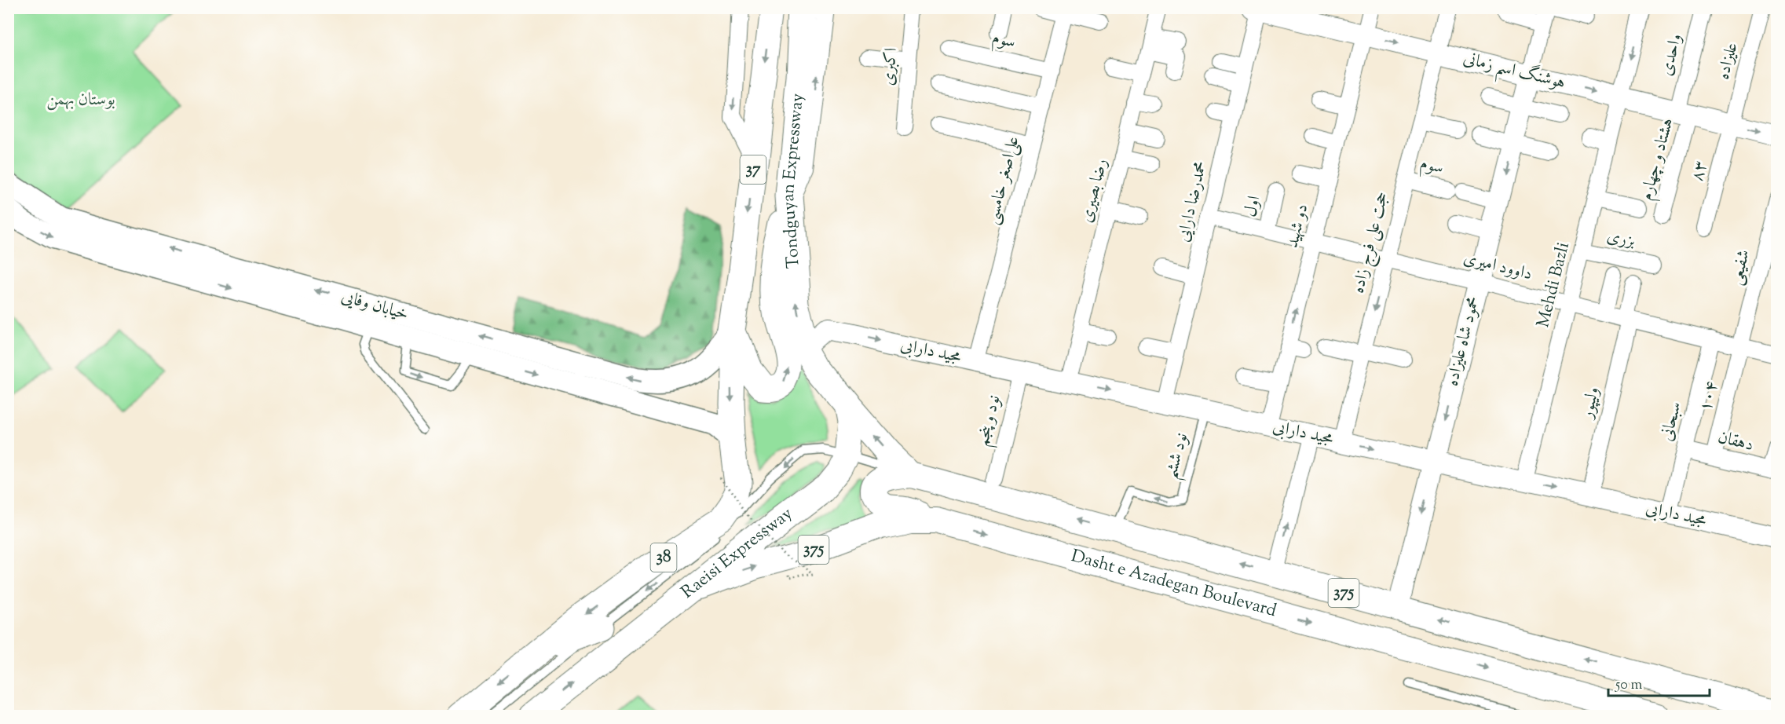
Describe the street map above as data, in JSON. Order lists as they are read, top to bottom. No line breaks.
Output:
{"streets":{"highway":["37","Tondguyan Expressway","Raeisi Expressway","38"],"main road":["خیابان وفایی","375","Dasht e Azadegan Boulevard"],"street":["سوم","واحدی","علیزاده","اکبری","هوشنگ اسم زمانی","هشتاد و چهارم","۸۳","علی‌اصغر خامسی","رضا بصیری","محمدرضا دارایی","اول","دو شهید","بزری","حجت علی فرج زاده","داوود امیری","شفیعی","Mehdi Bazli","محمود شاه علیزاده","مجید دارابی","۱۰۴","ولیپور","نود و پنجم","سبحانی","دهقان"],"lane":["نود ششم"]},"crossings":[["سوم","علی‌اصغر خامسی"],["سوم","حجت علی فرج زاده"],["سوم","محمود شاه علیزاده"],["واحدی","هوشنگ اسم زمانی"],["واحدی","هشتاد و چهارم"],["علیزاده","هوشنگ اسم زمانی"],["علیزاده","۸۳"],["هوشنگ اسم زمانی","هشتاد و چهارم"],["هوشنگ اسم زمانی","۸۳"],["هوشنگ اسم زمانی","محمدرضا دارایی"],["هوشنگ اسم زمانی","دو شهید"],["هوشنگ اسم زمانی","حجت علی فرج زاده"],["هوشنگ اسم زمانی","Mehdi Bazli"],["هوشنگ اسم زمانی","محمود شاه علیزاده"],["علی‌اصغر خامسی","مجید دارابی"],["Tondguyan Expressway","خیابان وفایی"],["Tondguyan Expressway","مجید دارابی"],["Tondguyan Expressway","Raeisi Expressway"],["رضا بصیری","مجید دارابی"],["محمدرضا دارایی","داوود امیری"],["محمدرضا دارایی","مجید دارابی"],["اول","داوود امیری"],["دو شهید","داوود امیری"],["دو شهید","مجید دارابی"],["بزری","Mehdi Bazli"],["حجت علی فرج زاده","داوود امیری"],["حجت علی فرج زاده","مجید دارابی"],["داوود امیری","شفیعی"],["داوود امیری","Mehdi Bazli"],["داوود امیری","محمود شاه علیزاده"],["داوود امیری","۱۰۴"],["داوود امیری","ولیپور"],["داوود امیری","سبحانی"],["شفیعی","۱۰۴"],["Mehdi Bazli","مجید دارابی"],["خیابان وفایی","Raeisi Expressway"],["محمود شاه علیزاده","مجید دارابی"],["محمود شاه علیزاده","Dasht e Azadegan Boulevard"],["مجید دارابی","ولیپور"],["مجید دارابی","نود و پنجم"],["مجید دارابی","سبحانی"],["مجید دارابی","نود ششم"],["۱۰۴","دهقان"],["سبحانی","دهقان"],["نود ششم","Dasht e Azadegan Boulevard"],["Raeisi Expressway","Dasht e Azadegan Boulevard"]],"parks":["بوستان بهمن"],"scale_bar":"50 m"}
